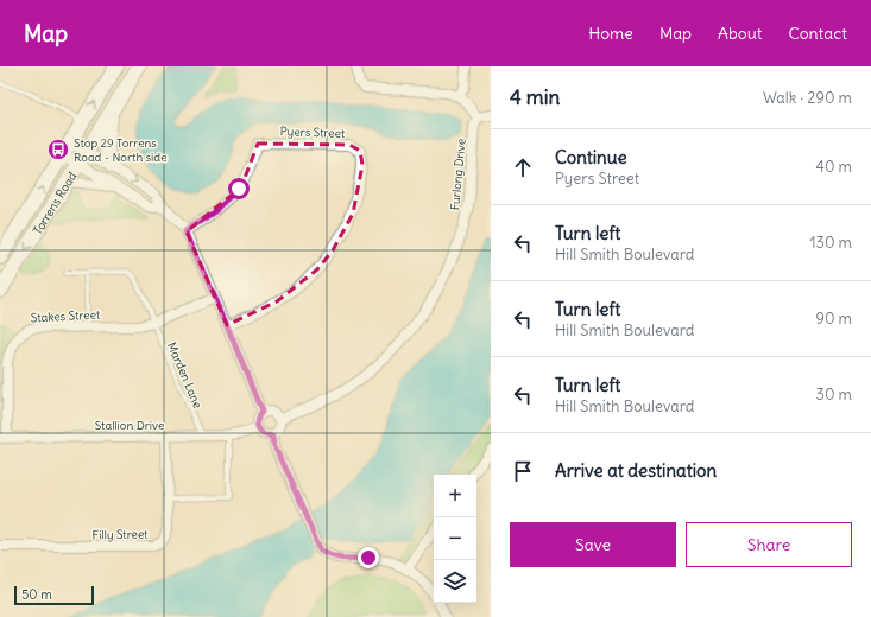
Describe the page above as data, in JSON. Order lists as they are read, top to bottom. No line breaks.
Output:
{"streets":{"main road":["Torrens Road"],"street":["Pyers Street","Furlong Drive","Stakes Street","Stallion Drive","Filly Street"],"lane":["Marden Lane"]},"crossings":[["Furlong Drive","Stallion Drive"],["Stakes Street","Marden Lane"],["Stakes Street","Stallion Drive"],["Marden Lane","Stallion Drive"],["Stallion Drive","Filly Street"]],"places":{"bus stop":["Stop 29 Torrens Road - North side"]},"scale_bar":"50 m","page":{"header":"Map","nav":["Home","Map","About","Contact"],"heading":["4 min","Walk · 290 m"],"list":[["Continue","Pyers Street","40 m"],["Turn left","Hill Smith Boulevard","130 m"],["Turn left","Hill Smith Boulevard","90 m"],["Turn left","Hill Smith Boulevard","30 m"],"Arrive at destination"],"map_buttons":["+","−"],"buttons":["Save","Share"],"scale":"50 m"}}
